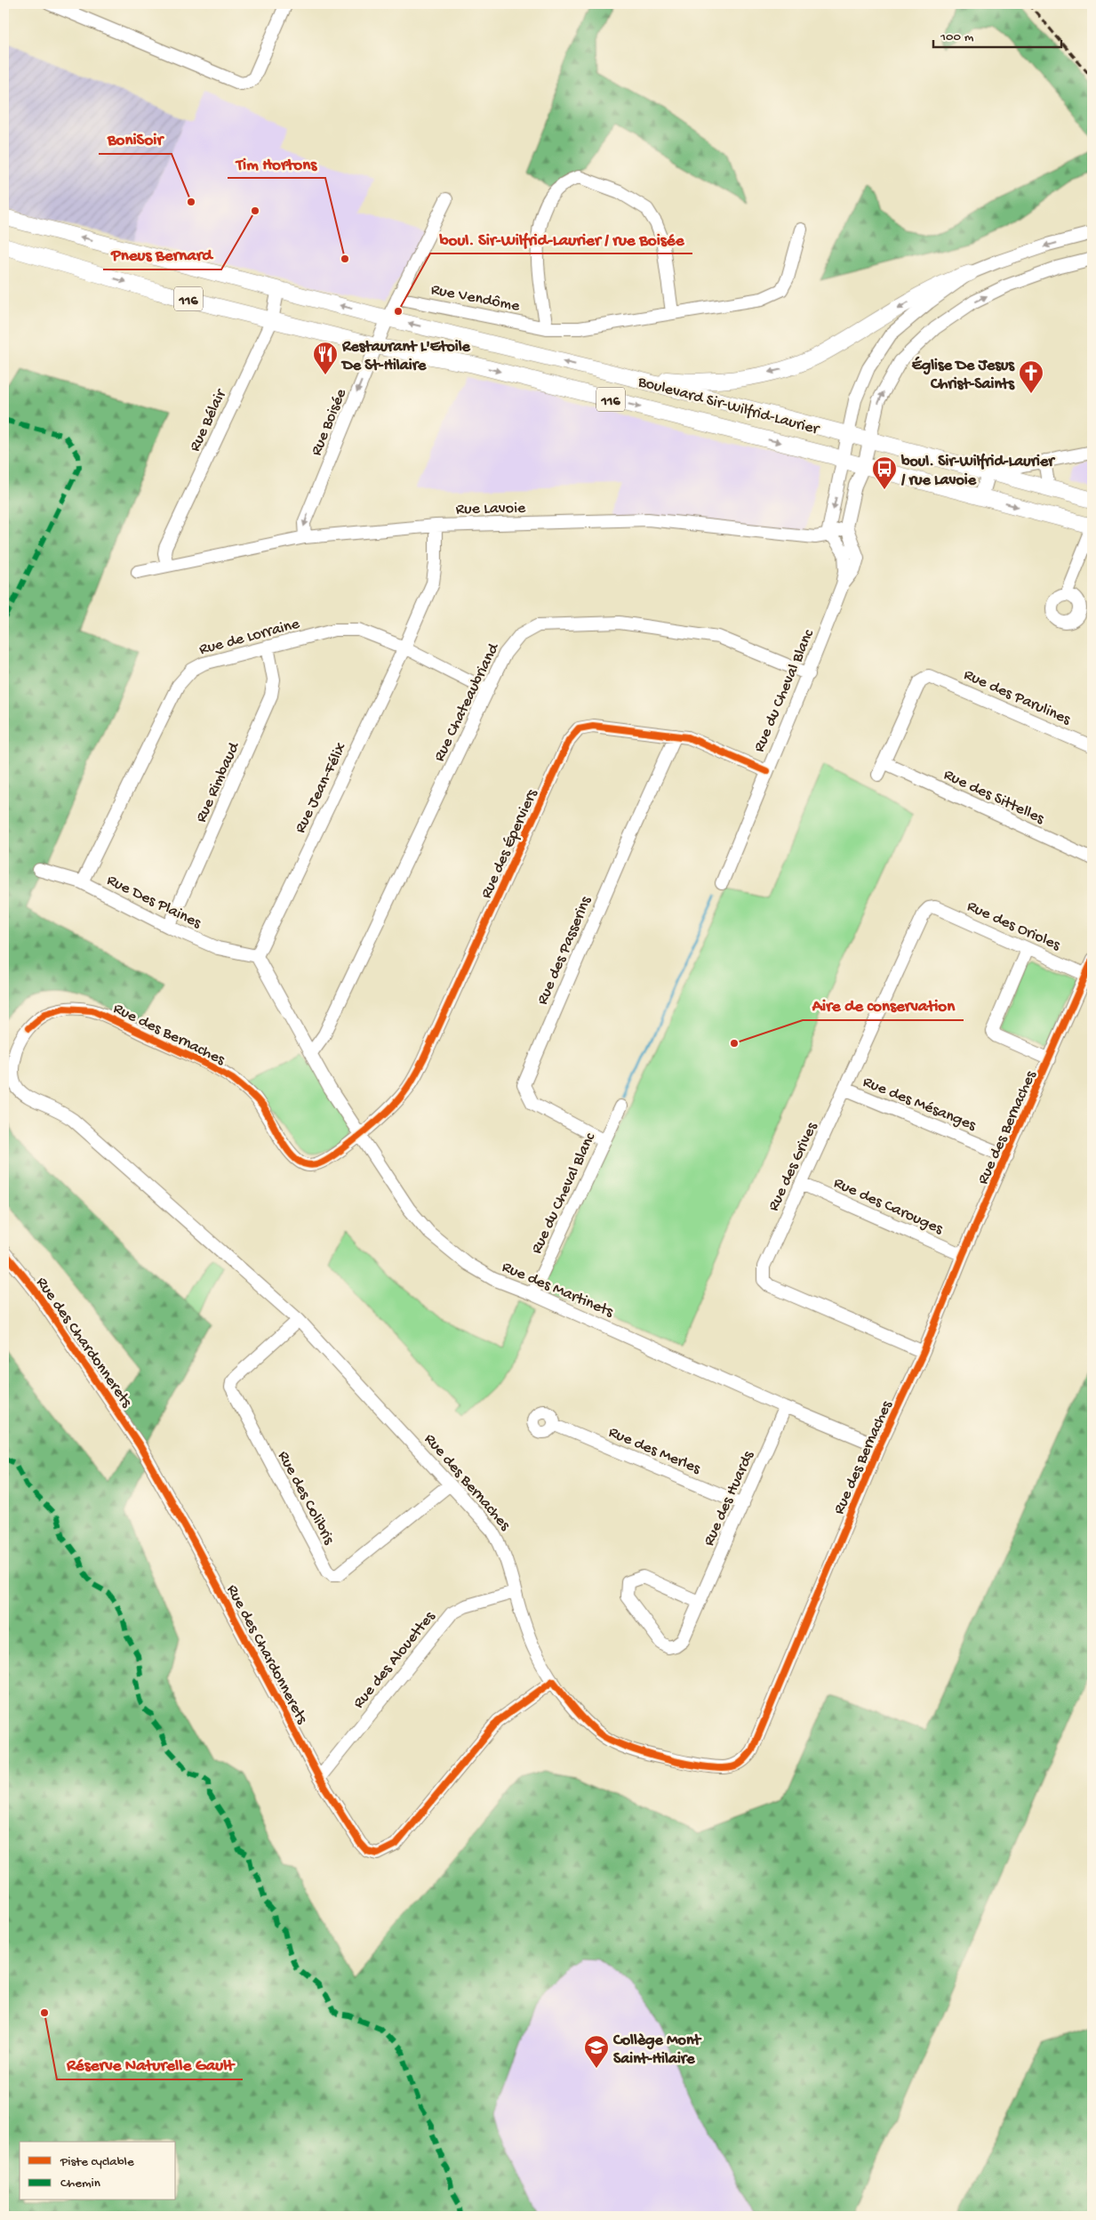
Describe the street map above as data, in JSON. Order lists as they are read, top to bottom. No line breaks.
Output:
{"streets":{"main road":["116","Boulevard Sir-Wilfrid-Laurier"],"street":["Rue Vendôme","Rue Bélair","Rue Boisée","Rue Lavoie","Rue de Lorraine","Rue du Cheval Blanc","Rue des Parulines","Rue Chateaubriand","Rue Rimbaud","Rue Jean-Félix","Rue des Sittelles","Rue des Éperviers","Rue Des Plaines","Rue des Orioles","Rue des Passerins","Rue des Bernaches","Rue des Mésanges","Rue des Grives","Rue des Carouges","Rue des Martinets","Rue des Chardonnerets","Rue des Merles","Rue des Colibris","Rue des Huards","Rue des Alouettes"]},"crossings":[["Rue Vendôme","Rue Boisée"],["Boulevard Sir-Wilfrid-Laurier","Rue Bélair"],["Boulevard Sir-Wilfrid-Laurier","Rue Boisée"],["Rue Bélair","Rue Lavoie"],["Rue Boisée","Rue Lavoie"],["Rue Lavoie","Rue du Cheval Blanc"],["Rue Lavoie","Rue Jean-Félix"],["Rue de Lorraine","Rue Chateaubriand"],["Rue de Lorraine","Rue Rimbaud"],["Rue de Lorraine","Rue Jean-Félix"],["Rue de Lorraine","Rue Des Plaines"],["Rue du Cheval Blanc","Rue Chateaubriand"],["Rue du Cheval Blanc","Rue des Éperviers"],["Rue du Cheval Blanc","Rue des Passerins"],["Rue du Cheval Blanc","Rue des Martinets"],["Rue des Parulines","Rue des Sittelles"],["Rue Chateaubriand","Rue des Martinets"],["Rue Rimbaud","Rue Des Plaines"],["Rue Jean-Félix","Rue Des Plaines"],["Rue des Éperviers","Rue des Passerins"],["Rue des Éperviers","Rue des Bernaches"],["Rue des Éperviers","Rue des Martinets"],["Rue des Orioles","Rue des Bernaches"],["Rue des Orioles","Rue des Grives"],["Rue des Bernaches","Rue des Mésanges"],["Rue des Bernaches","Rue des Grives"],["Rue des Bernaches","Rue des Carouges"],["Rue des Bernaches","Rue des Martinets"],["Rue des Bernaches","Rue des Chardonnerets"],["Rue des Bernaches","Rue des Colibris"],["Rue des Bernaches","Rue des Alouettes"],["Rue des Mésanges","Rue des Grives"],["Rue des Grives","Rue des Carouges"],["Rue des Martinets","Rue des Huards"],["Rue des Chardonnerets","Rue des Alouettes"],["Rue des Merles","Rue des Huards"]],"one_way":["Rue Boisée"],"places":{"other":["BoniSoir","Pneus Bernard","Tim Hortons","boul. Sir-Wilfrid-Laurier / rue Boisée","Aire de conservation","Réserve Naturelle Gault"],"restaurant":["Restaurant L'Etoile De St-Hilaire"],"church":["Église De Jesus Christ-Saints"],"bus stop":["boul. Sir-Wilfrid-Laurier / rue Lavoie"],"school or university":["Collège Mont Saint-Hilaire"]},"legend":["Piste cyclable","Chemin"],"scale_bar":"100 m"}
